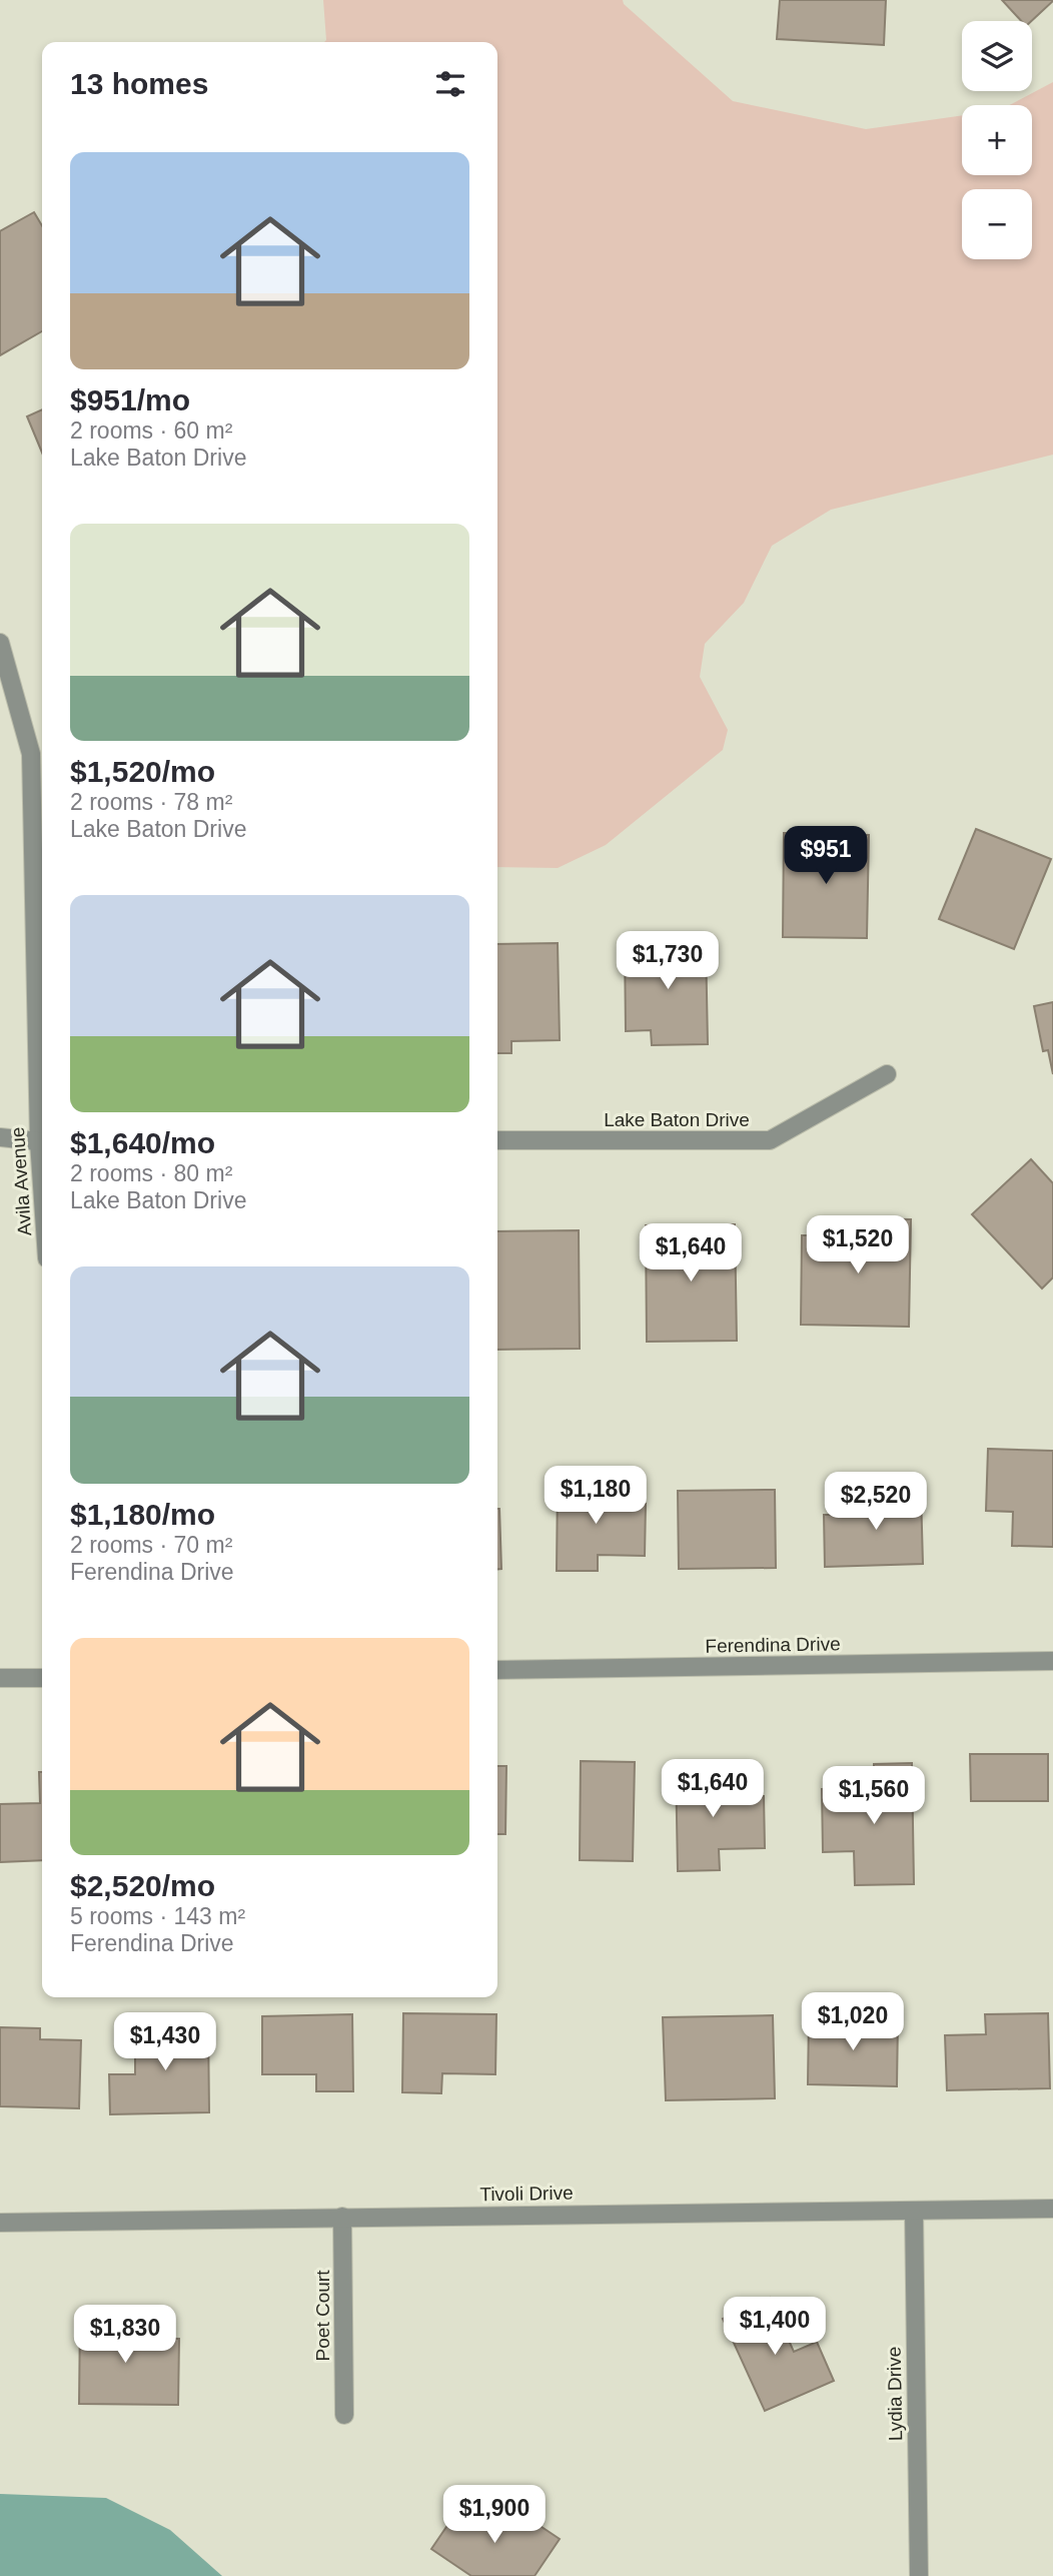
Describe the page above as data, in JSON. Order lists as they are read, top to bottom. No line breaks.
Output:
{"streets":{"street":["Lake Baton Drive","Avila Avenue","Ferendina Drive","Tivoli Drive","Poet Court","Lydia Drive"]},"crossings":[["Tivoli Drive","Poet Court"],["Tivoli Drive","Lydia Drive"]],"page":{"map_buttons":["+","−"],"heading":"13 homes","list":[{"name":"$951/mo","note":"2 rooms · 60 m² · Lake Baton Drive"},{"name":"$1,520/mo","note":"2 rooms · 78 m² · Lake Baton Drive"},{"name":"$1,640/mo","note":"2 rooms · 80 m² · Lake Baton Drive"},{"name":"$1,180/mo","note":"2 rooms · 70 m² · Ferendina Drive"},{"name":"$2,520/mo","note":"5 rooms · 143 m² · Ferendina Drive"}],"price":["$951","$1,730","$1,520","$1,640","$1,180","$2,520","$1,640","$1,560","$1,020","$1,430","$1,400","$1,830","$1,900"]}}
